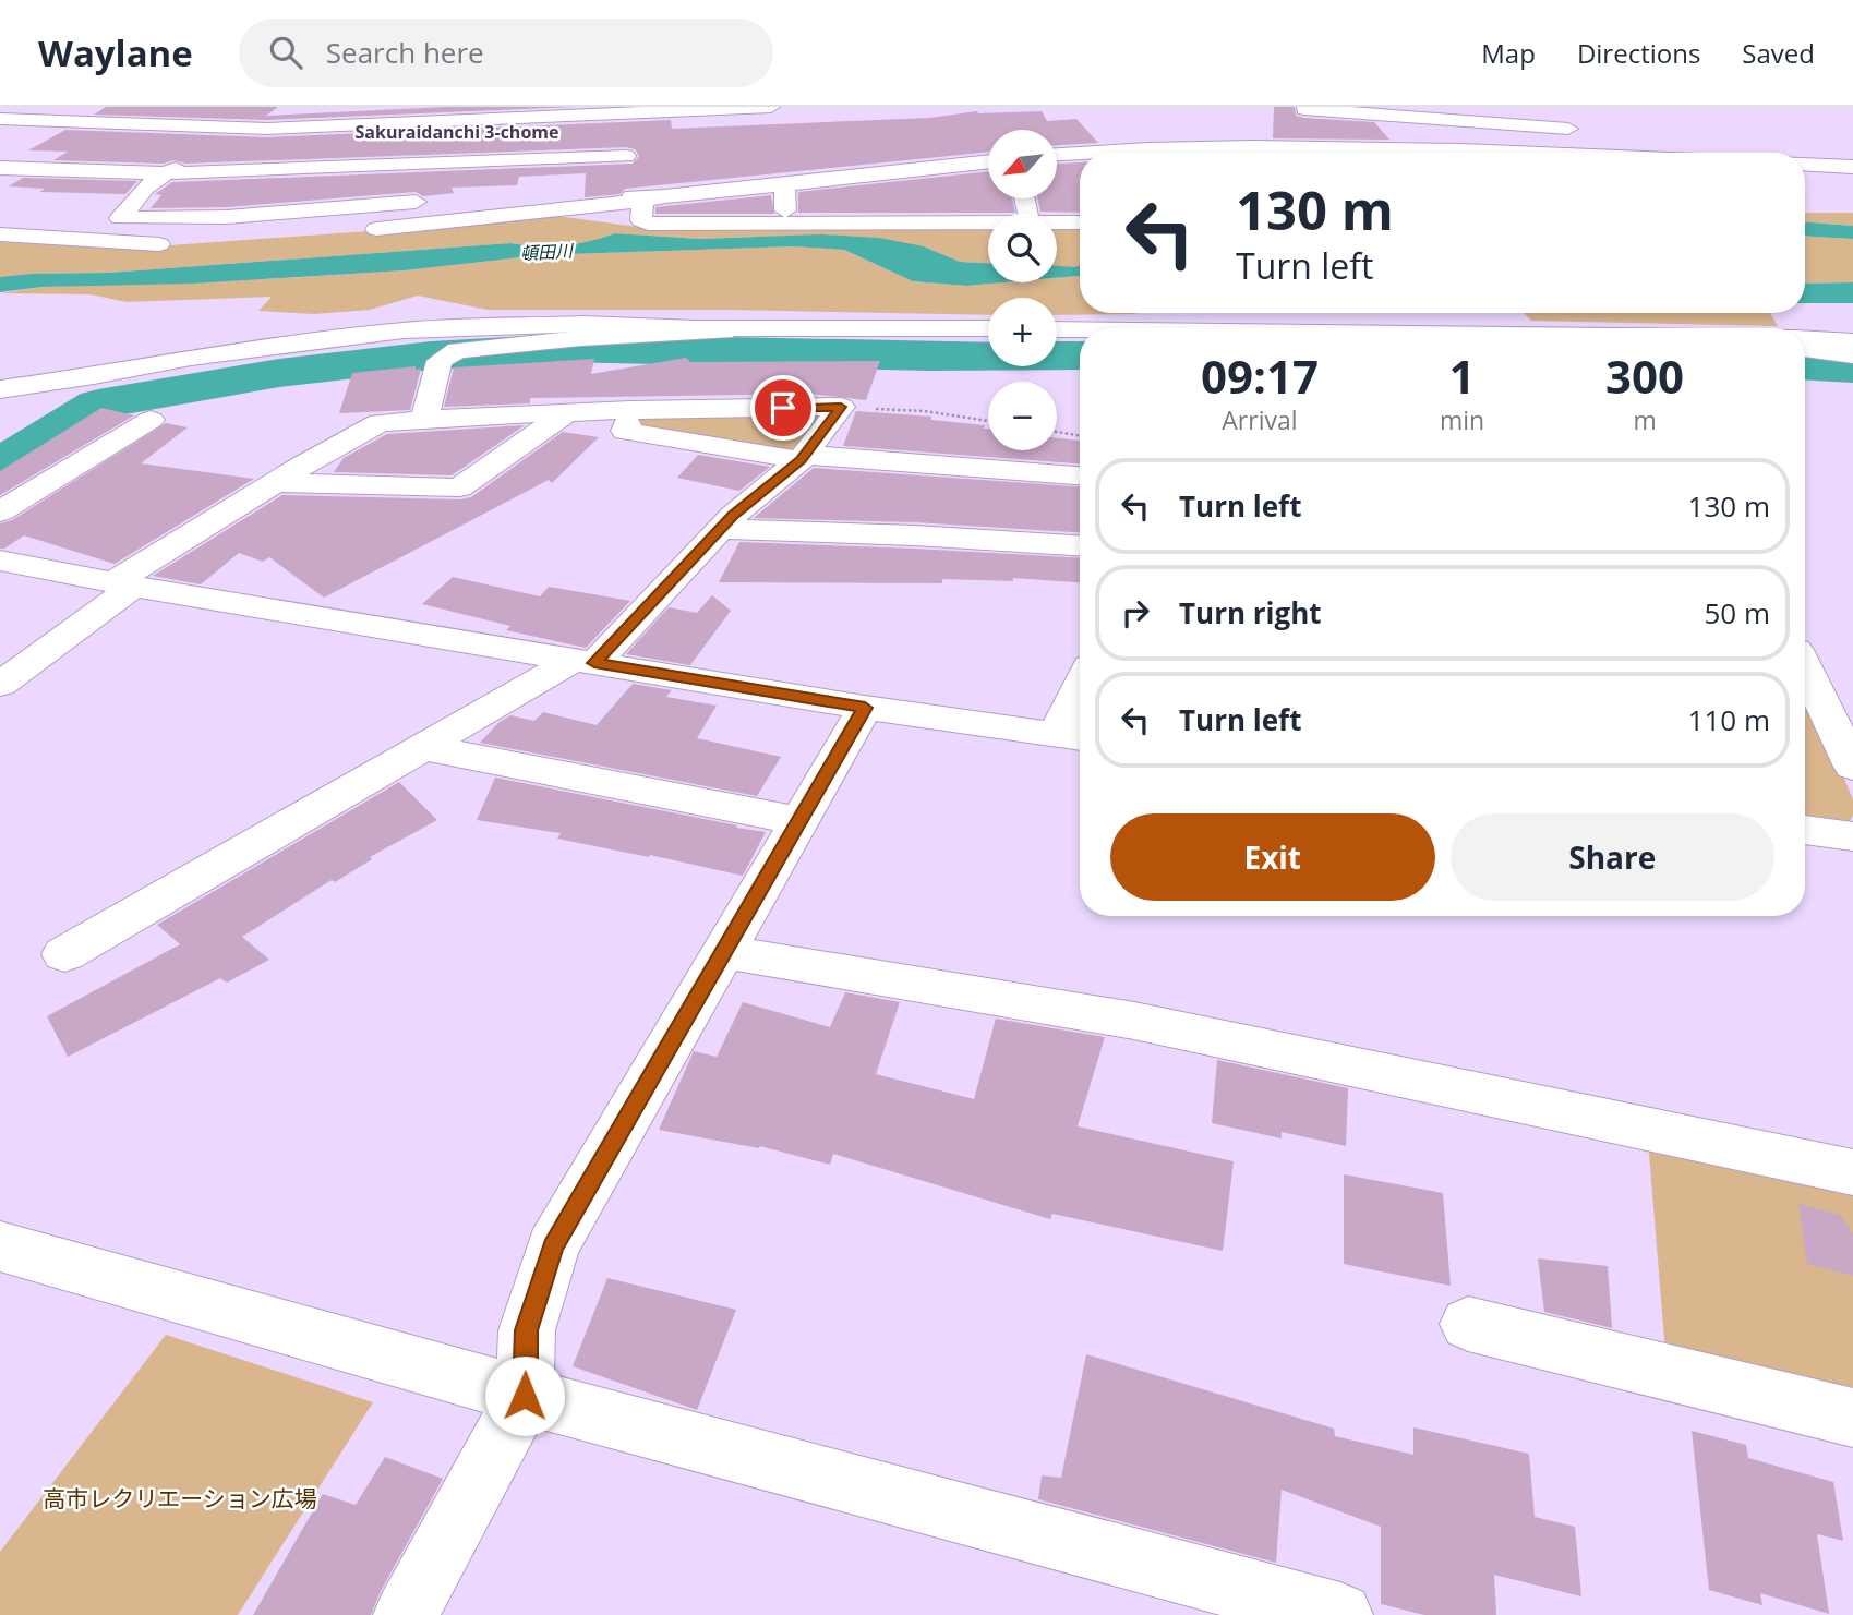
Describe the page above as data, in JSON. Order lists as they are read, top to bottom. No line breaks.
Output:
{"districts":["Sakuraidanchi 3-chome"],"water":["頓田川"],"parks":["高市レクリエーション広場"],"north":"bottom left","page":{"header":"Waylane","search":"Search here","nav":["Map","Directions","Saved"],"map_buttons":["+","−"],"turn":["130 m","Turn left"],"eta":["09:17","Arrival","1","min","300","m"],"list":[{"name":"Turn left","value":"130 m"},{"name":"Turn right","value":"50 m"},{"name":"Turn left","value":"110 m"}],"buttons":["Exit","Share"]}}
